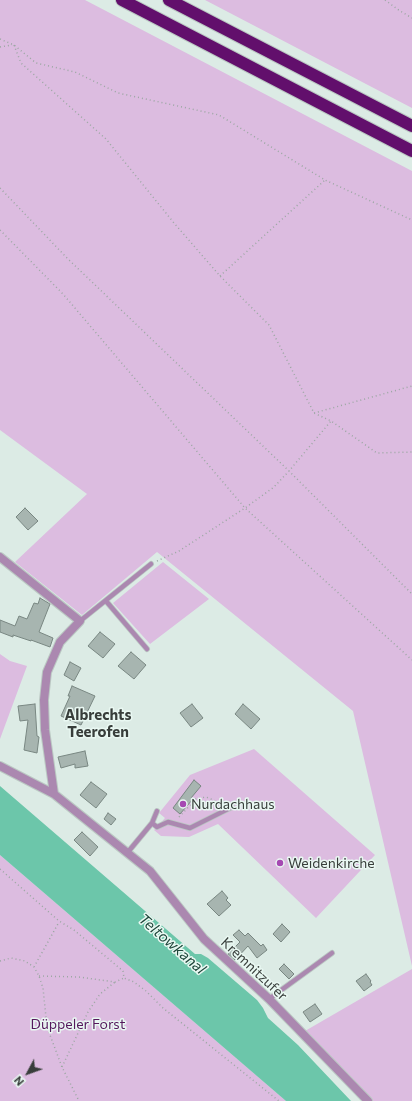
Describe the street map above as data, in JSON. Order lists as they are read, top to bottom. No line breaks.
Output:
{"streets":{"street":["Kremnitzufer"]},"districts":["Albrechts Teerofen"],"water":["Teltowkanal"],"parks":["Düppeler Forst"],"places":["Nurdachhaus","Weidenkirche"],"north":"bottom left"}
